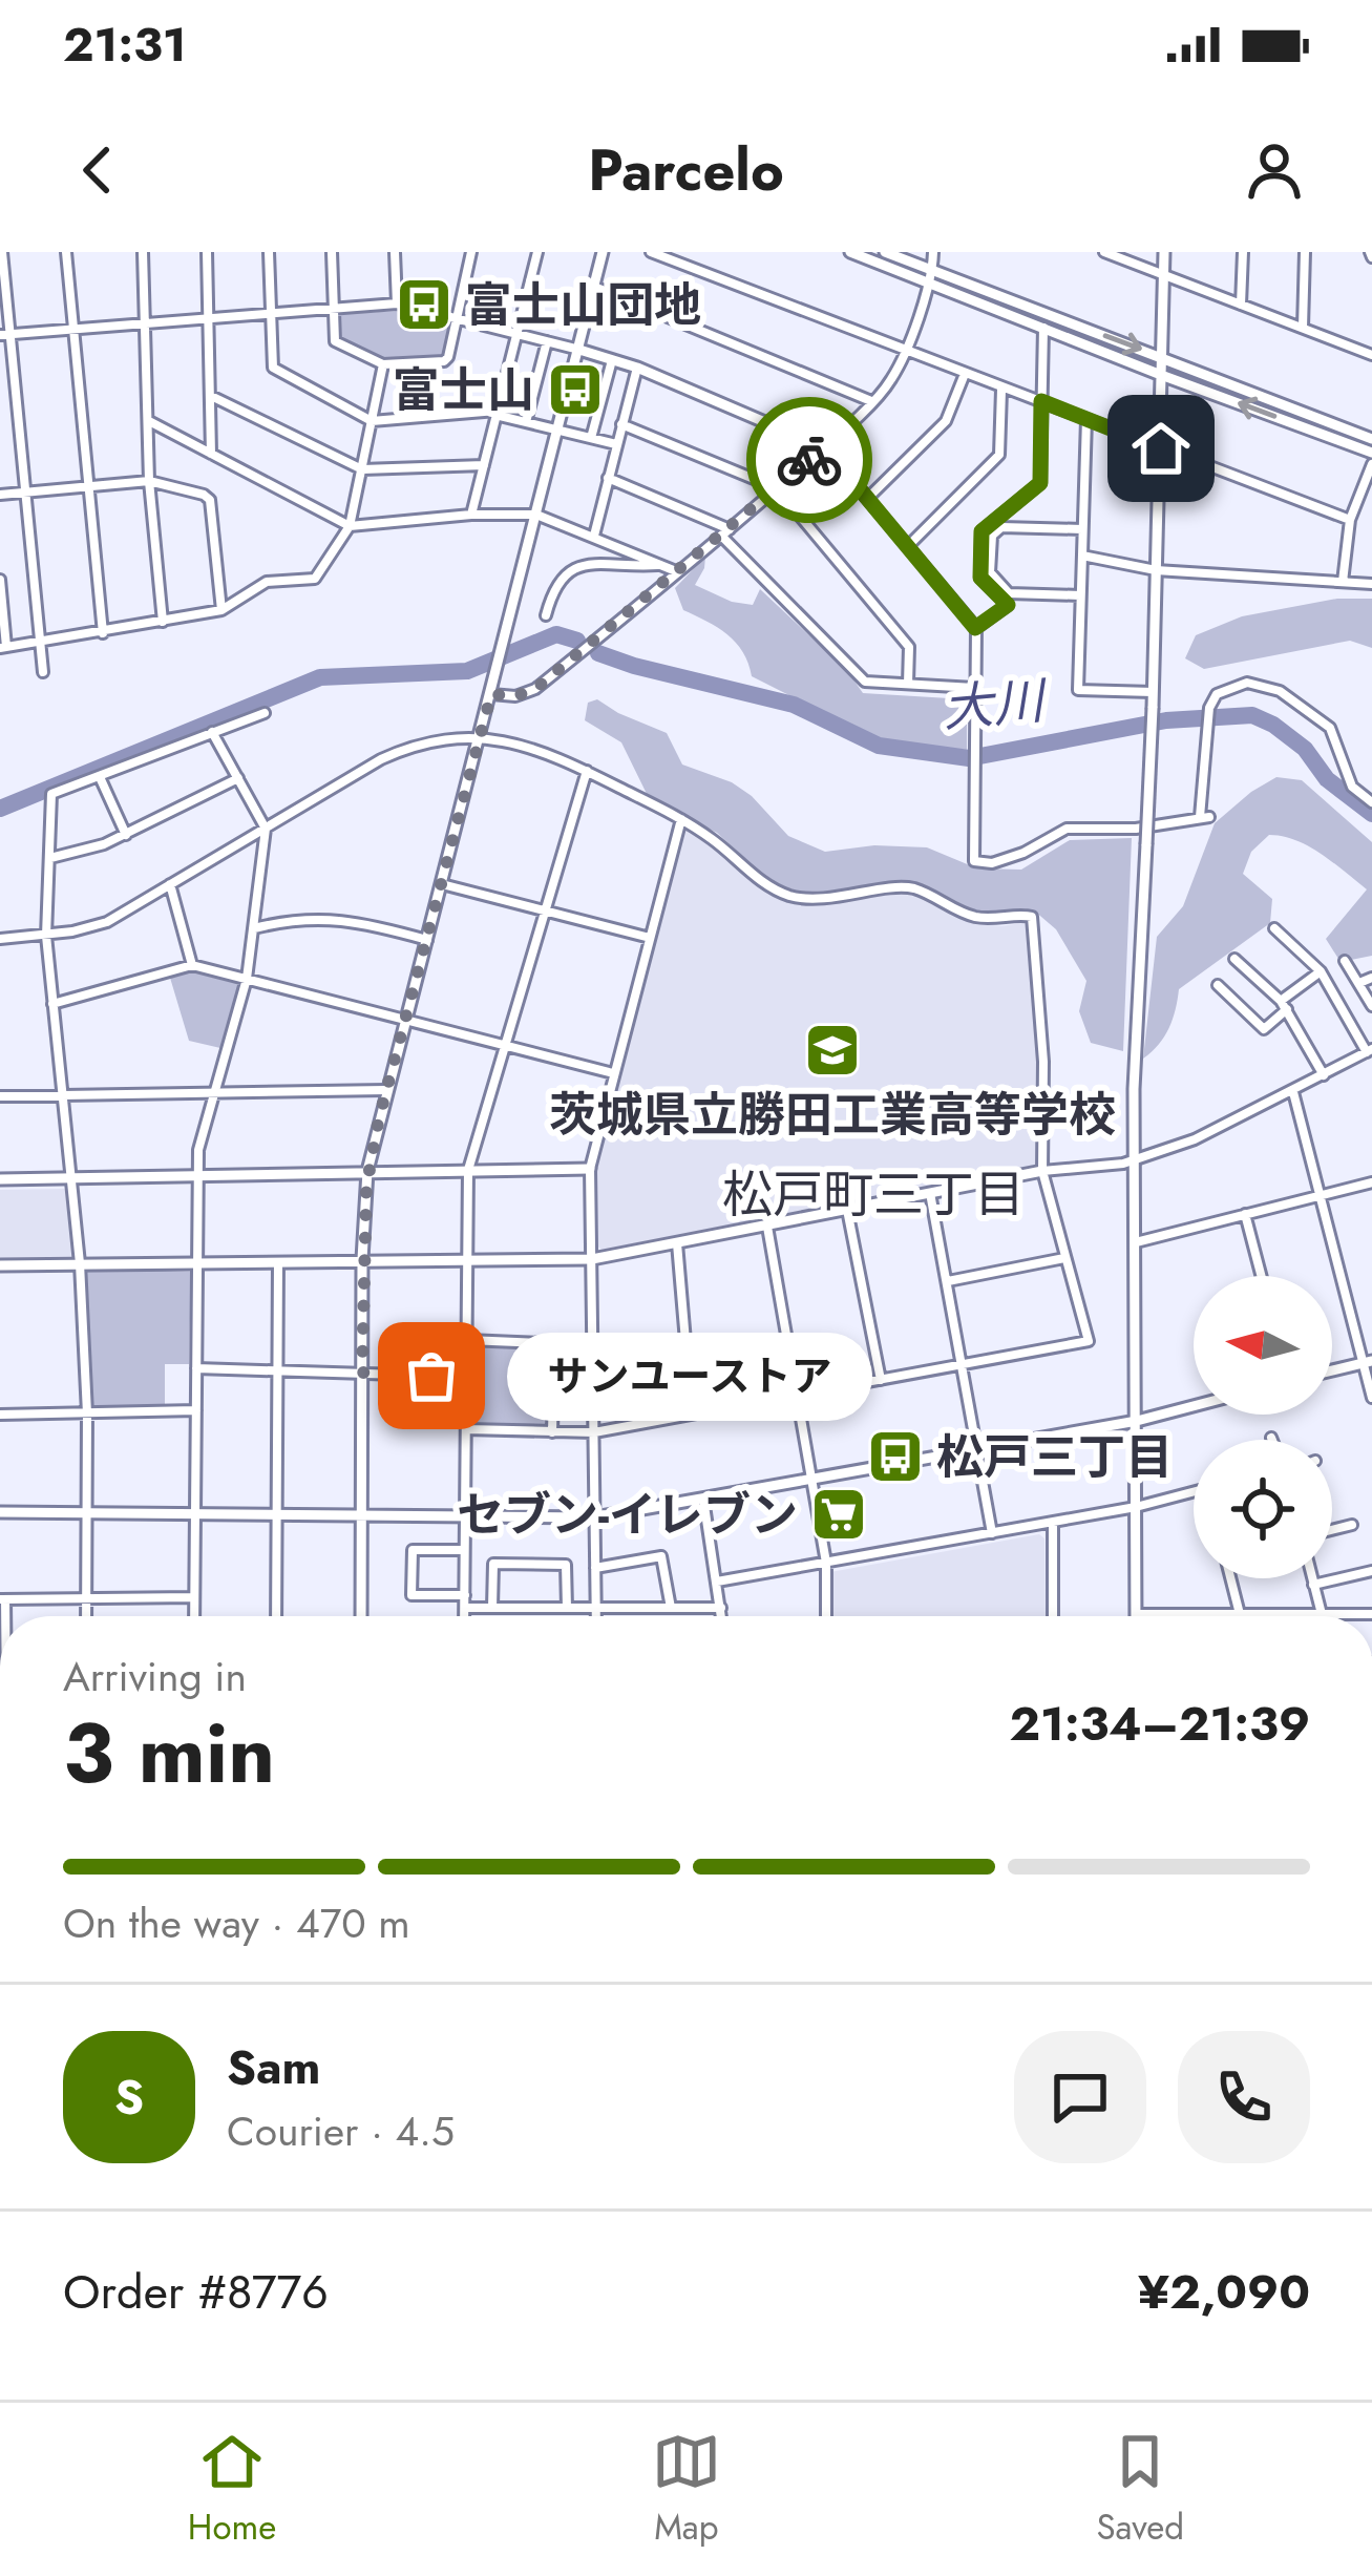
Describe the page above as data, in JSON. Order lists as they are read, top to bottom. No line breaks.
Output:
{"districts":["松戸町三丁目"],"water":["大川"],"places":{"bus stop":["富士山団地","富士山","松戸三丁目"],"school or university":["茨城県立勝田工業高等学校"],"other":["サンユーストア"],"supermarket":["セブン-イレブン"]},"north":"left","page":{"status":"21:31","header":"Parcelo","bubble":"サンユーストア","heading":["3 min","Arriving in","21:34–21:39"],"panel":["Sam","Courier · 4.5","Order #8776","¥2,090"],"bar":"On the way · 470 m","round":"S","tabs":["Home","Map","Saved"]}}
